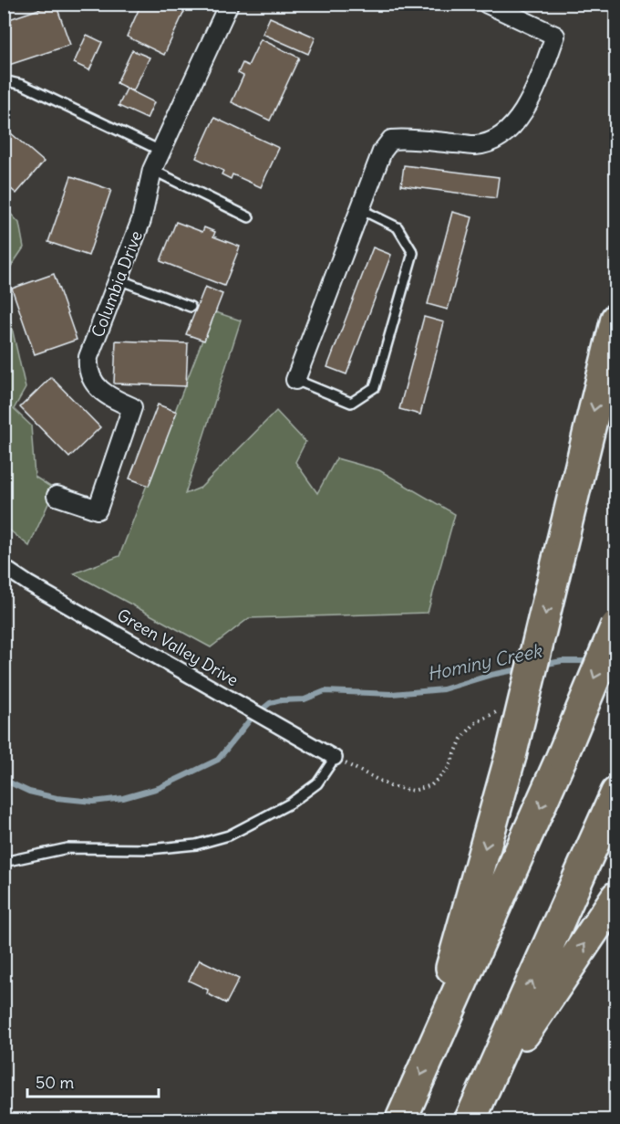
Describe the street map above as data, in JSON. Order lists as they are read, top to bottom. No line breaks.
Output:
{"streets":{"street":["Columbia Drive","Green Valley Drive"]},"water":["Hominy Creek"],"scale_bar":"50 m"}
